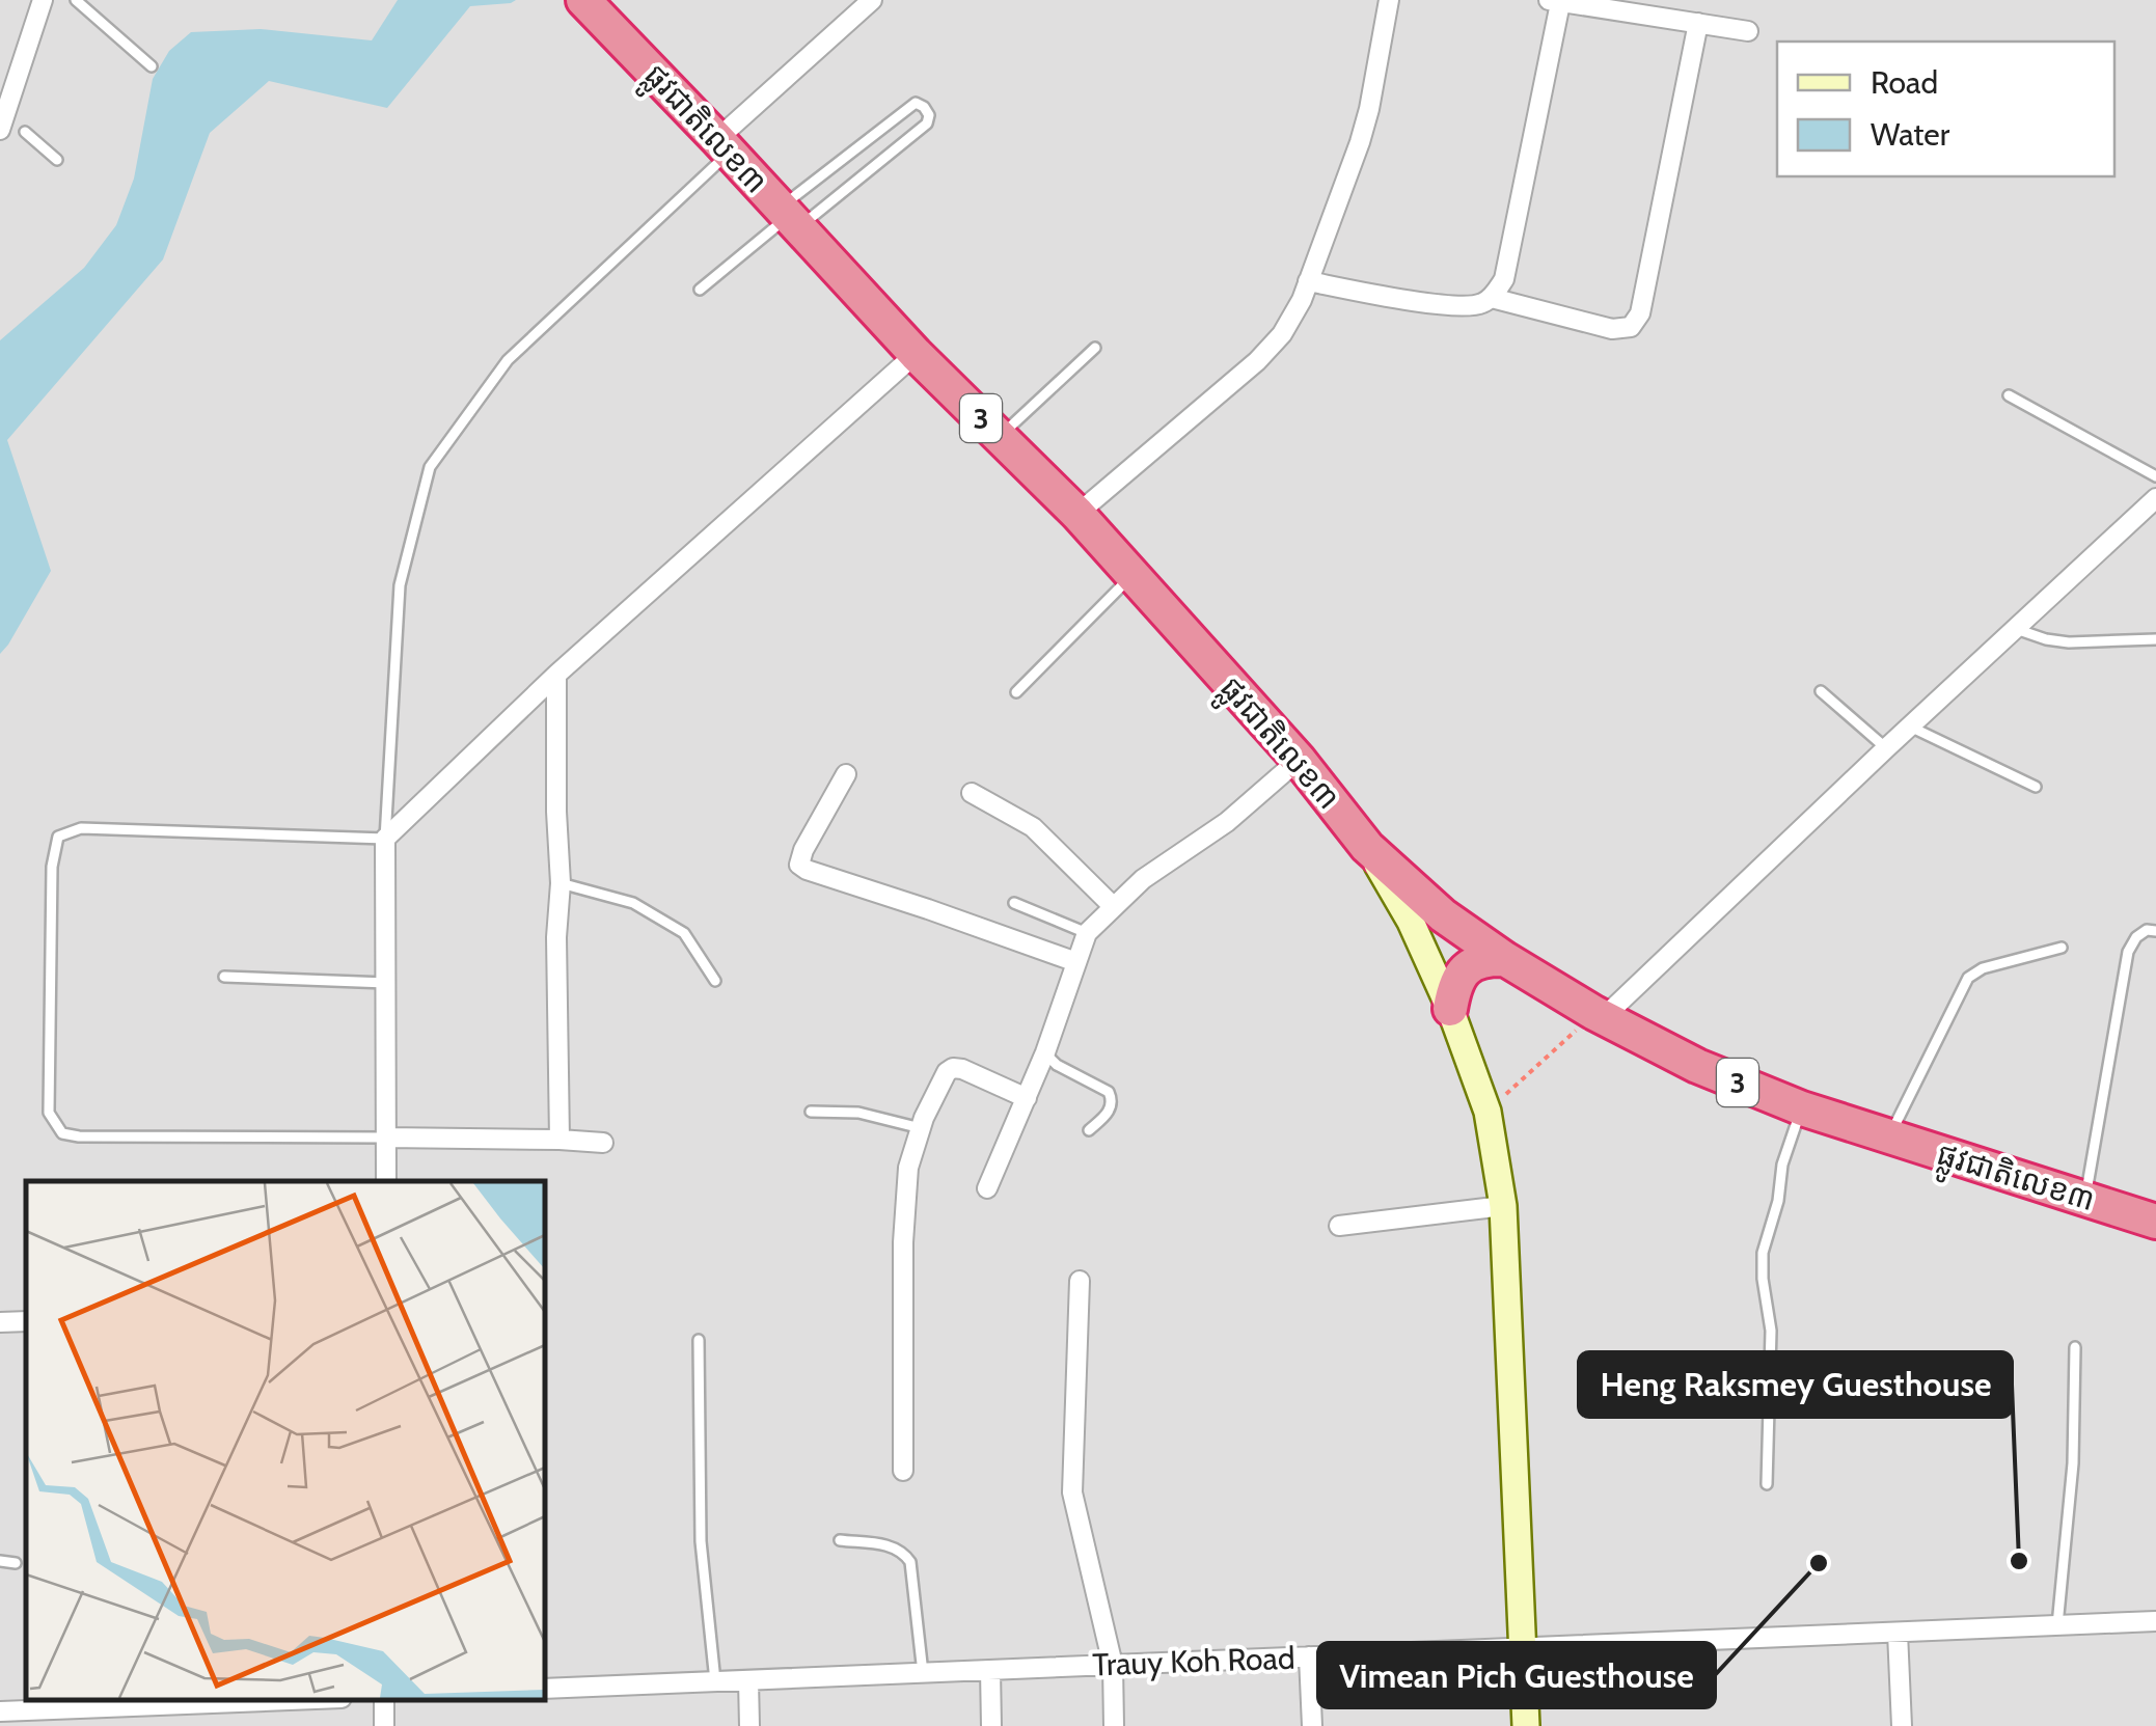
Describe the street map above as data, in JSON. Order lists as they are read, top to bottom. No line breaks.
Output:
{"streets":{"highway":["ផ្លូវជាតិលេខ៣","3"],"street":["Trauy Koh Road"]},"places":["Heng Raksmey Guesthouse","Vimean Pich Guesthouse"],"legend":["Road","Water"]}
